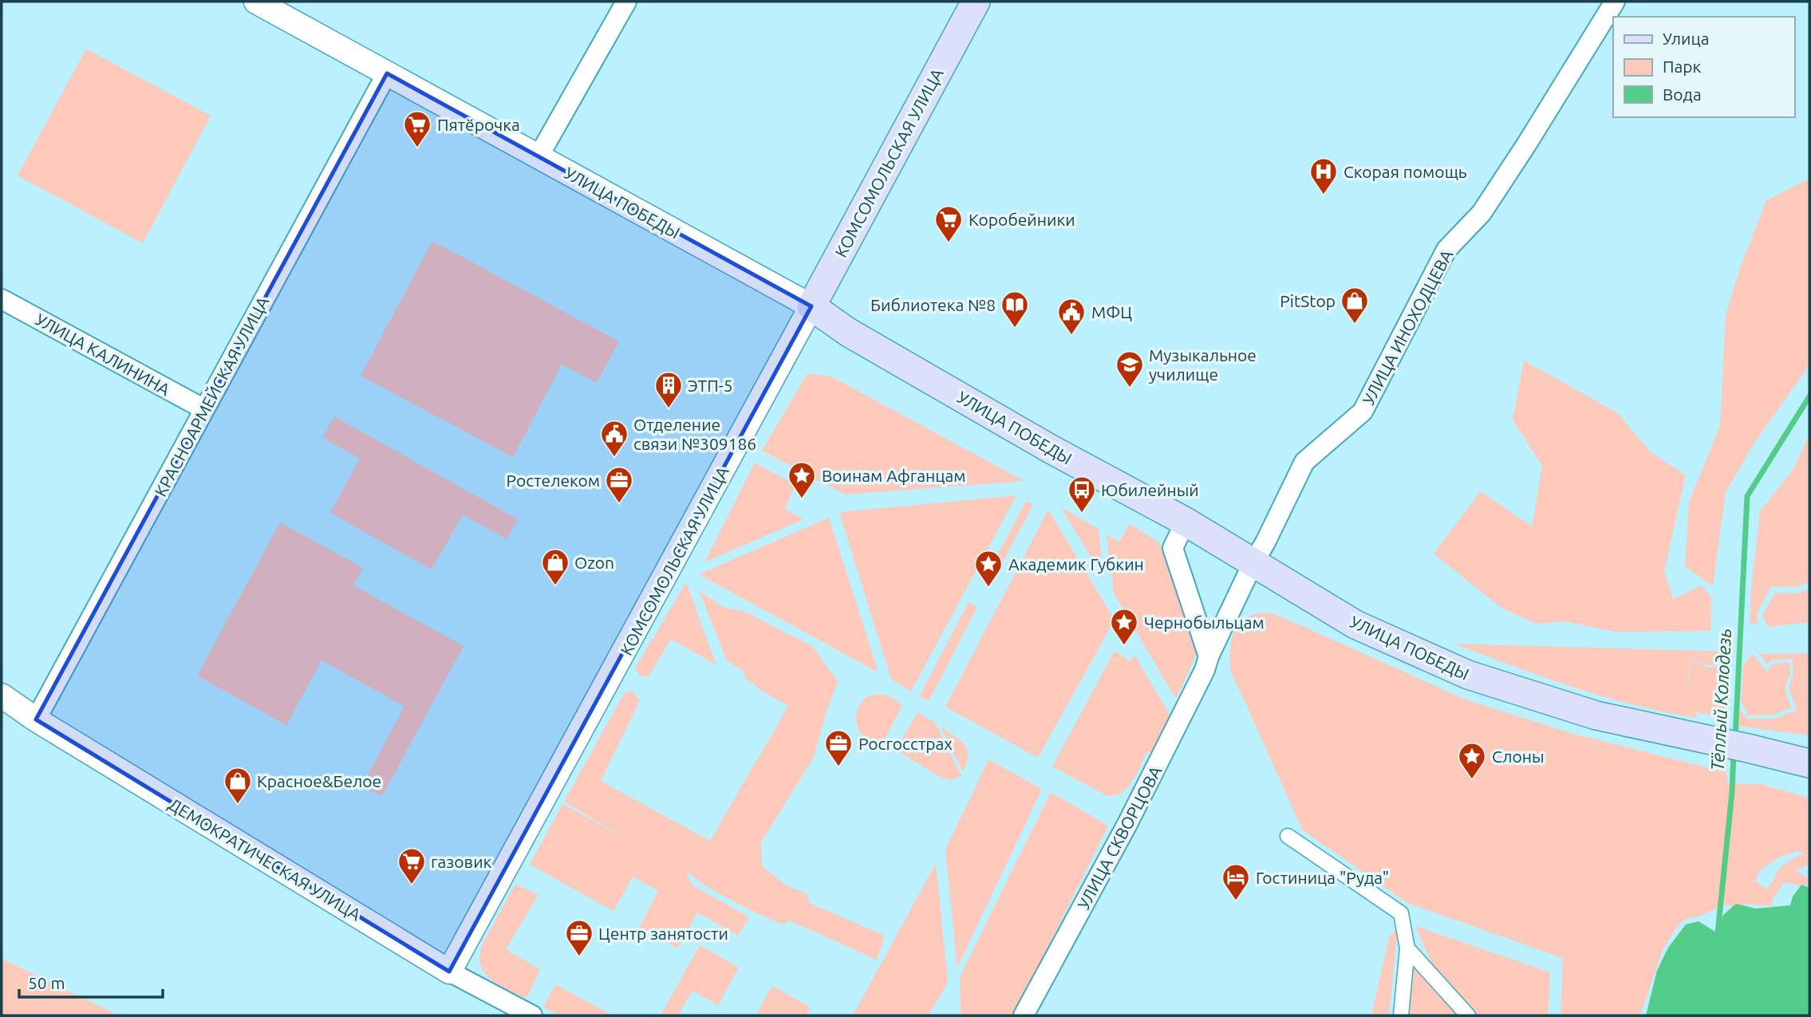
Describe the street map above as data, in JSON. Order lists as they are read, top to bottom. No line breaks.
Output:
{"streets":{"main road":["КОМСОМОЛЬСКАЯ УЛИЦА","УЛИЦА ПОБЕДЫ"],"street":["УЛИЦА ИНОХОДЦЕВА","УЛИЦА КАЛИНИНА","КРАСНОАРМЕЙСКАЯ УЛИЦА","УЛИЦА СКВОРЦОВА","ДЕМОКРАТИЧЕСКАЯ УЛИЦА"]},"crossings":[["КОМСОМОЛЬСКАЯ УЛИЦА","УЛИЦА ПОБЕДЫ"],["КОМСОМОЛЬСКАЯ УЛИЦА","ДЕМОКРАТИЧЕСКАЯ УЛИЦА"],["УЛИЦА ПОБЕДЫ","УЛИЦА ИНОХОДЦЕВА"],["УЛИЦА ПОБЕДЫ","КРАСНОАРМЕЙСКАЯ УЛИЦА"],["УЛИЦА ПОБЕДЫ","УЛИЦА СКВОРЦОВА"],["УЛИЦА ИНОХОДЦЕВА","УЛИЦА СКВОРЦОВА"],["УЛИЦА КАЛИНИНА","КРАСНОАРМЕЙСКАЯ УЛИЦА"],["КРАСНОАРМЕЙСКАЯ УЛИЦА","ДЕМОКРАТИЧЕСКАЯ УЛИЦА"]],"water":["Тёплый Колодезь"],"places":{"supermarket":["Пятёрочка","Коробейники","газовик"],"hospital":["Скорая помощь"],"shop":["PitStop","Ozon","Красное&Белое"],"library":["Библиотека №8"],"public building":["МФЦ","Отделение связи №309186"],"school or university":["Музыкальное училище"],"building":["ЭТП-5"],"place":["Воинам Афганцам","Академик Губкин","Чернобыльцам","Слоны"],"office":["Ростелеком","Росгосстрах","Центр занятости"],"bus stop":["Юбилейный"],"hotel":["Гостиница \"Руда\""]},"legend":["Улица","Парк","Вода"],"scale_bar":"50 m"}
